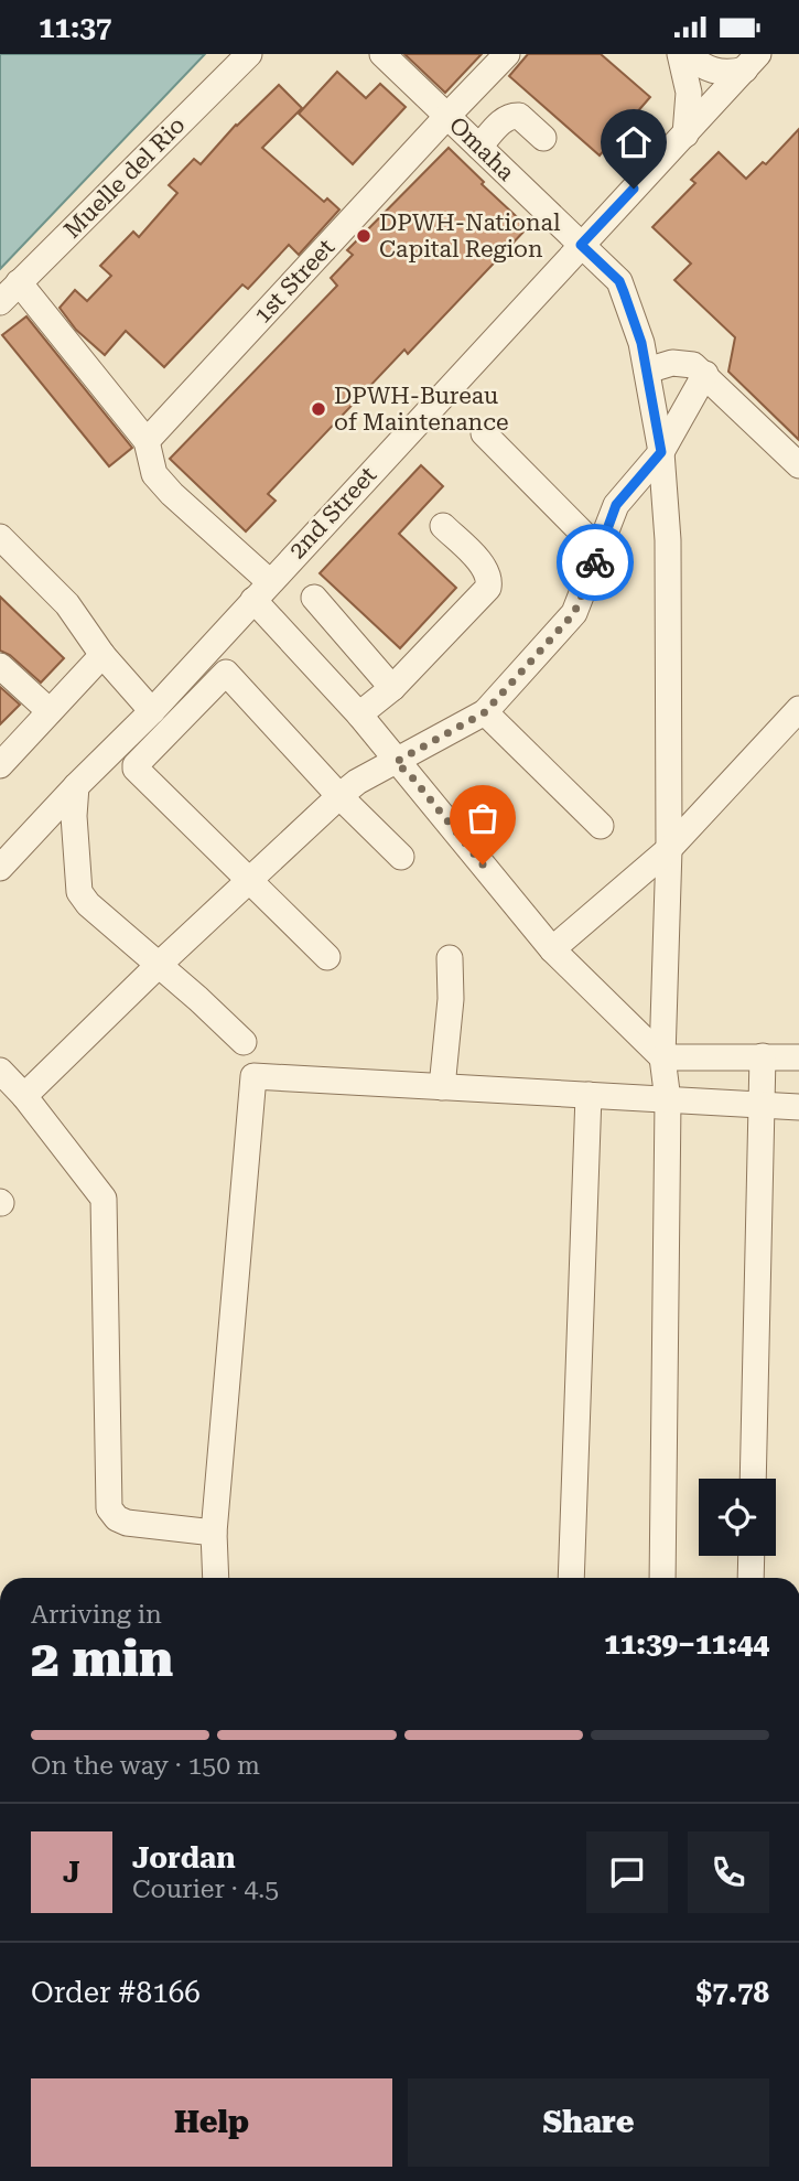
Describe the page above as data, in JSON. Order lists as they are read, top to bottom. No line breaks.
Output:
{"streets":{"street":["Omaha","Muelle del Rio","1st Street","2nd Street"]},"crossings":[["Omaha","1st Street"],["Omaha","2nd Street"]],"places":["DPWH-National Capital Region","DPWH-Bureau of Maintenance"],"page":{"status":"11:37","heading":["2 min","Arriving in","11:39–11:44"],"panel":["Jordan","Courier · 4.5","Order #8166","$7.78"],"bar":"On the way · 150 m","round":"J","buttons":["Help","Share"]}}
